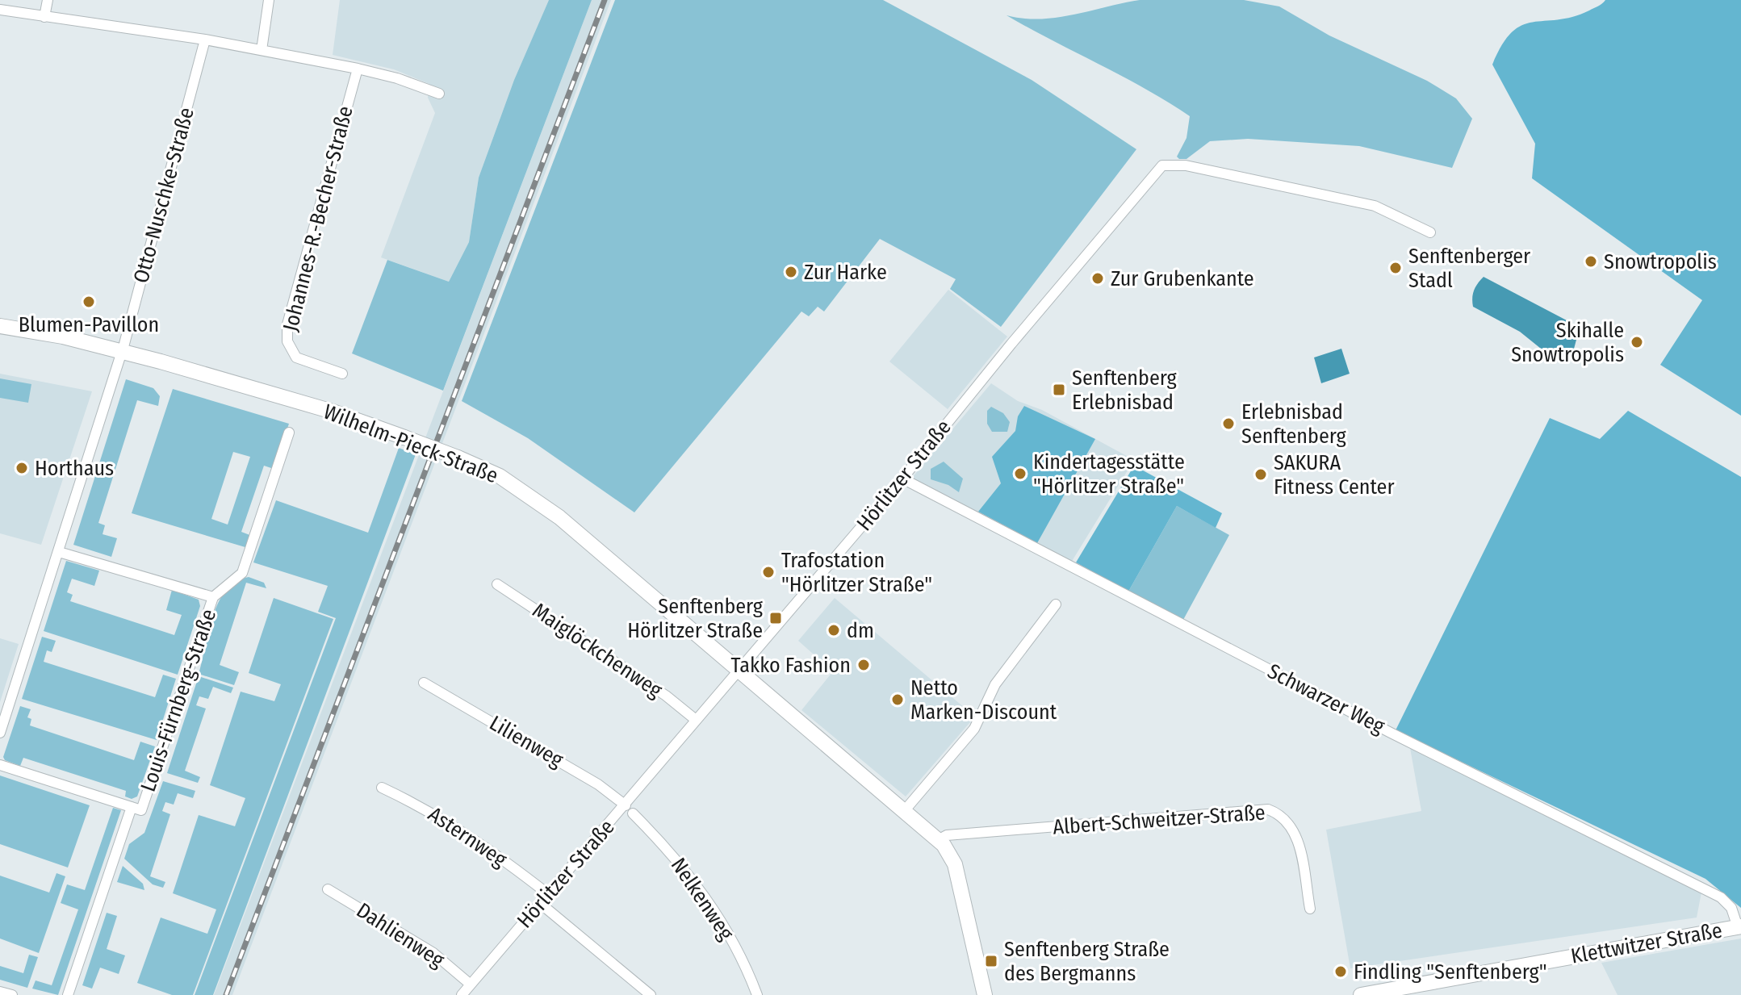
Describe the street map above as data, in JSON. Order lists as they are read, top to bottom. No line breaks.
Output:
{"streets":{"main road":["Wilhelm-Pieck-Straße","Klettwitzer Straße"],"street":["Otto-Nuschke-Straße","Johannes-R.-Becher-Straße","Hörlitzer Straße","Maiglöckchenweg","Schwarzer Weg","Louis-Fürnberg-Straße","Lilienweg","Albert-Schweitzer-Straße","Asternweg","Nelkenweg","Dahlienweg"]},"crossings":[["Otto-Nuschke-Straße","Wilhelm-Pieck-Straße"],["Otto-Nuschke-Straße","Louis-Fürnberg-Straße"],["Wilhelm-Pieck-Straße","Hörlitzer Straße"],["Wilhelm-Pieck-Straße","Albert-Schweitzer-Straße"],["Hörlitzer Straße","Maiglöckchenweg"],["Hörlitzer Straße","Schwarzer Weg"],["Hörlitzer Straße","Lilienweg"],["Hörlitzer Straße","Asternweg"],["Hörlitzer Straße","Nelkenweg"],["Hörlitzer Straße","Dahlienweg"],["Schwarzer Weg","Klettwitzer Straße"],["Lilienweg","Nelkenweg"]],"places":{"other":["Snowtropolis","Senftenberger Stadl","Zur Harke","Zur Grubenkante","Blumen-Pavillon","Skihalle Snowtropolis","Erlebnisbad Senftenberg","Horthaus","Kindertagesstätte \"Hörlitzer Straße\"","SAKURA Fitness Center","Trafostation \"Hörlitzer Straße\"","dm","Takko Fashion","Netto Marken-Discount","Findling \"Senftenberg\""],"transit":["Senftenberg Erlebnisbad","Senftenberg Hörlitzer Straße","Senftenberg Straße des Bergmanns"]}}
